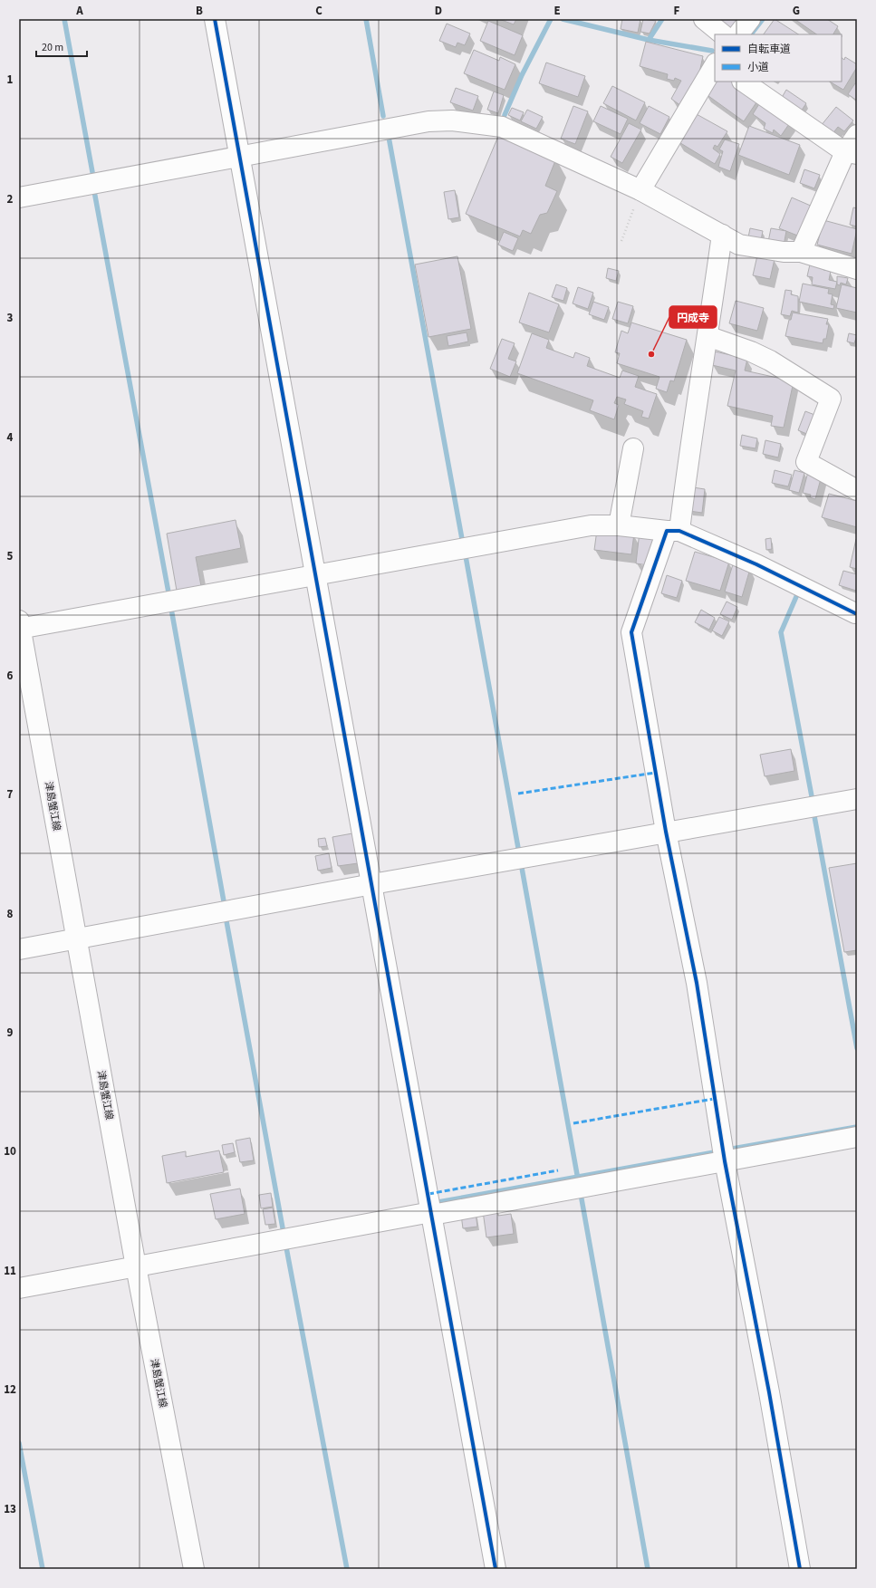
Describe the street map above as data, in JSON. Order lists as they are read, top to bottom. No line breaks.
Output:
{"streets":{"street":["津島蟹江線"]},"places":["円成寺"],"legend":["自転車道","小道"],"scale_bar":"20 m","grid":{"columns":["A","B","C","D","E","F","G"],"rows":["1","2","3","4","5","6","7","8","9","10","11","12","13"]}}
